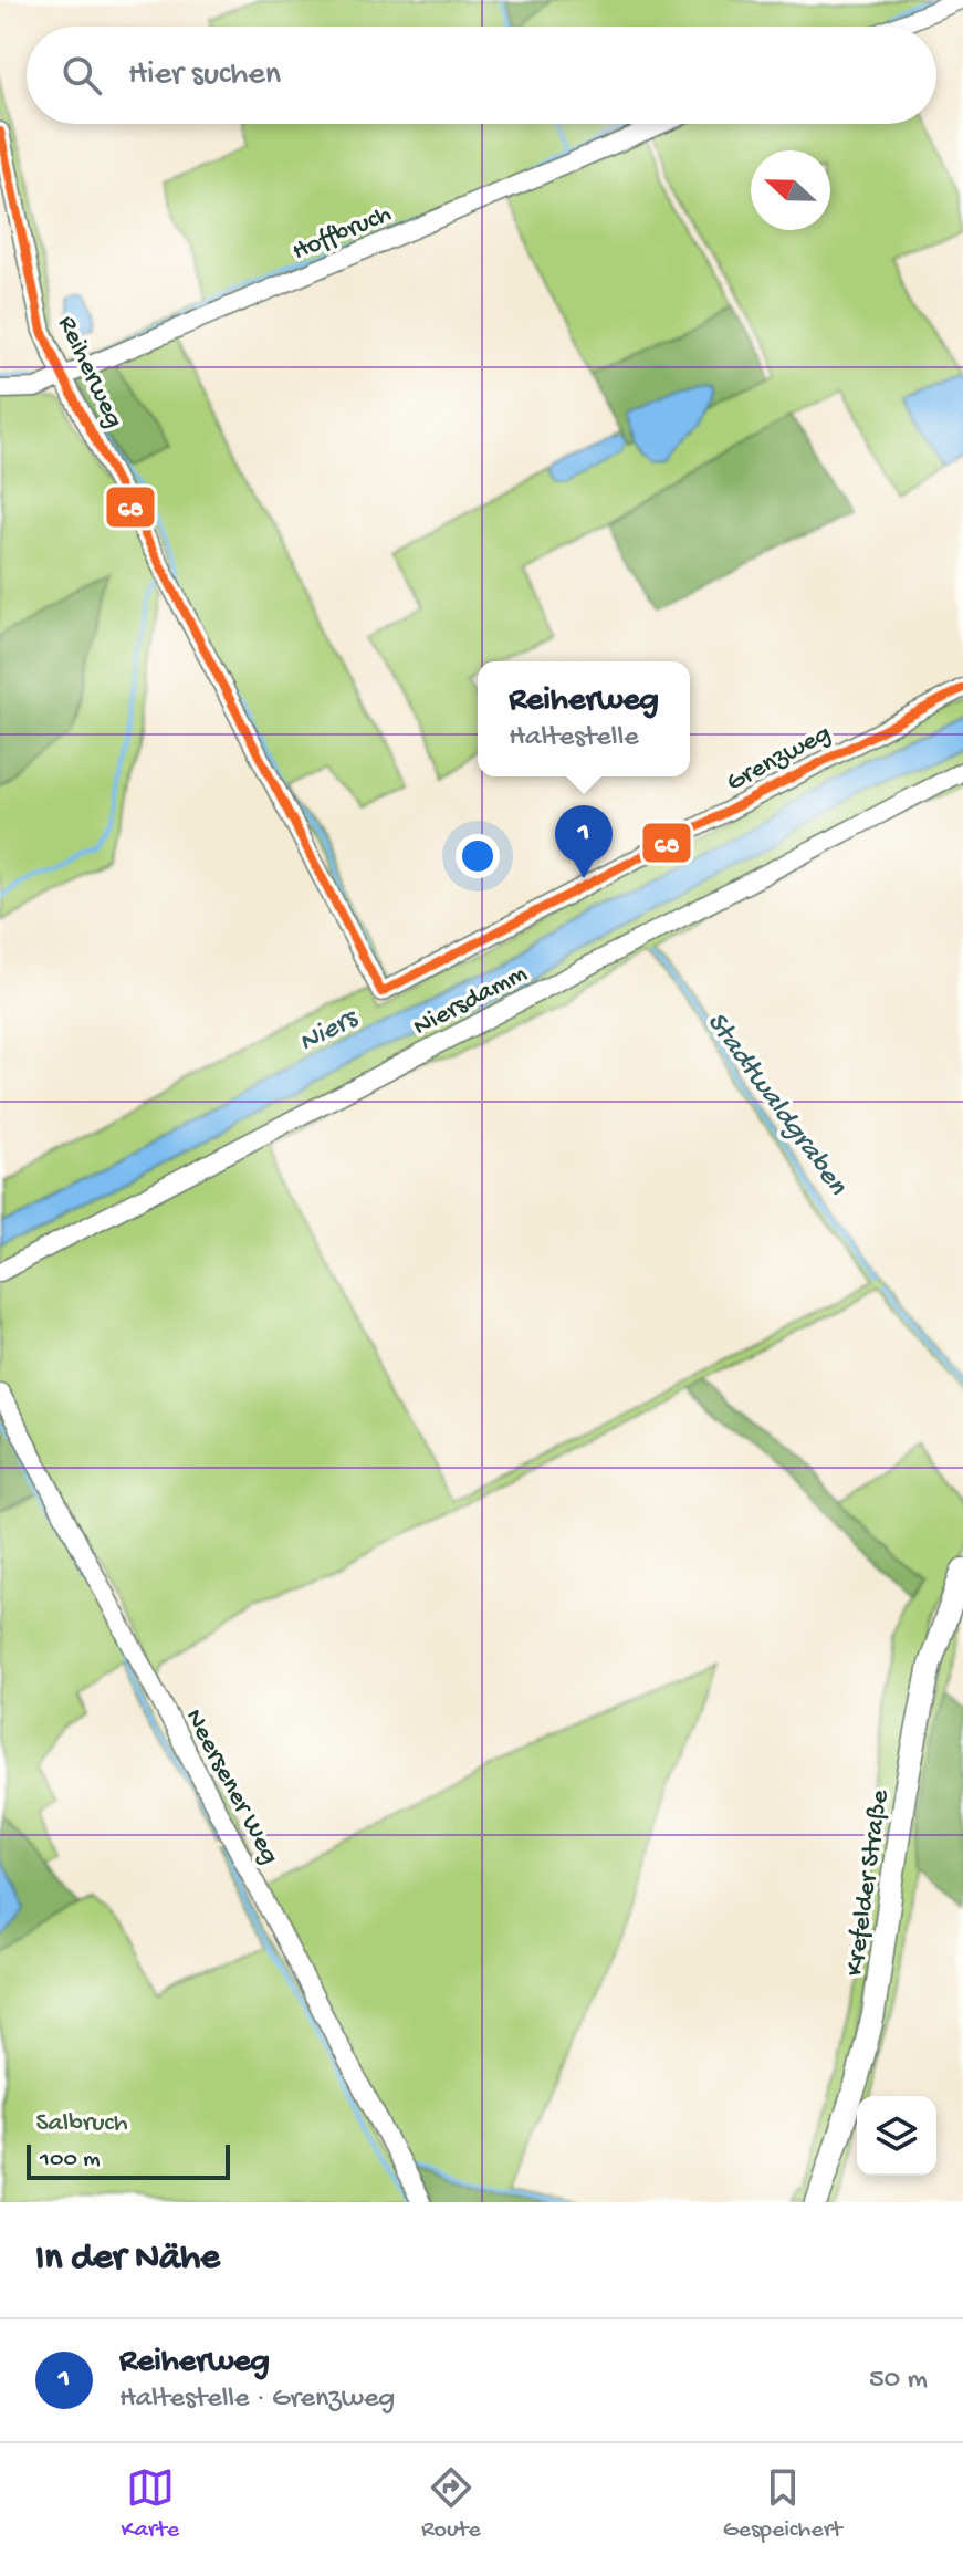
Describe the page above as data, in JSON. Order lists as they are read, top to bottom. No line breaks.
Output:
{"streets":{"main road":["Krefelder Straße"],"street":["Hoffbruch","Reiherweg","Grenzweg","Niersdamm","Neersener Weg"]},"crossings":[["Hoffbruch","Reiherweg"],["Reiherweg","Grenzweg"]],"water":["Niers","Stadtwaldgraben"],"parks":["Salbruch"],"lines":["transit line 68"],"scale_bar":"100 m","north":"left","page":{"search":"Hier suchen","popup":["Reiherweg","Haltestelle"],"pins":"1","scale":"100 m","heading":"In der Nähe","list":[{"mark":"1","name":"Reiherweg","note":"Haltestelle · Grenzweg","value":"50 m"}],"nav":["Karte","Route","Gespeichert"]}}
